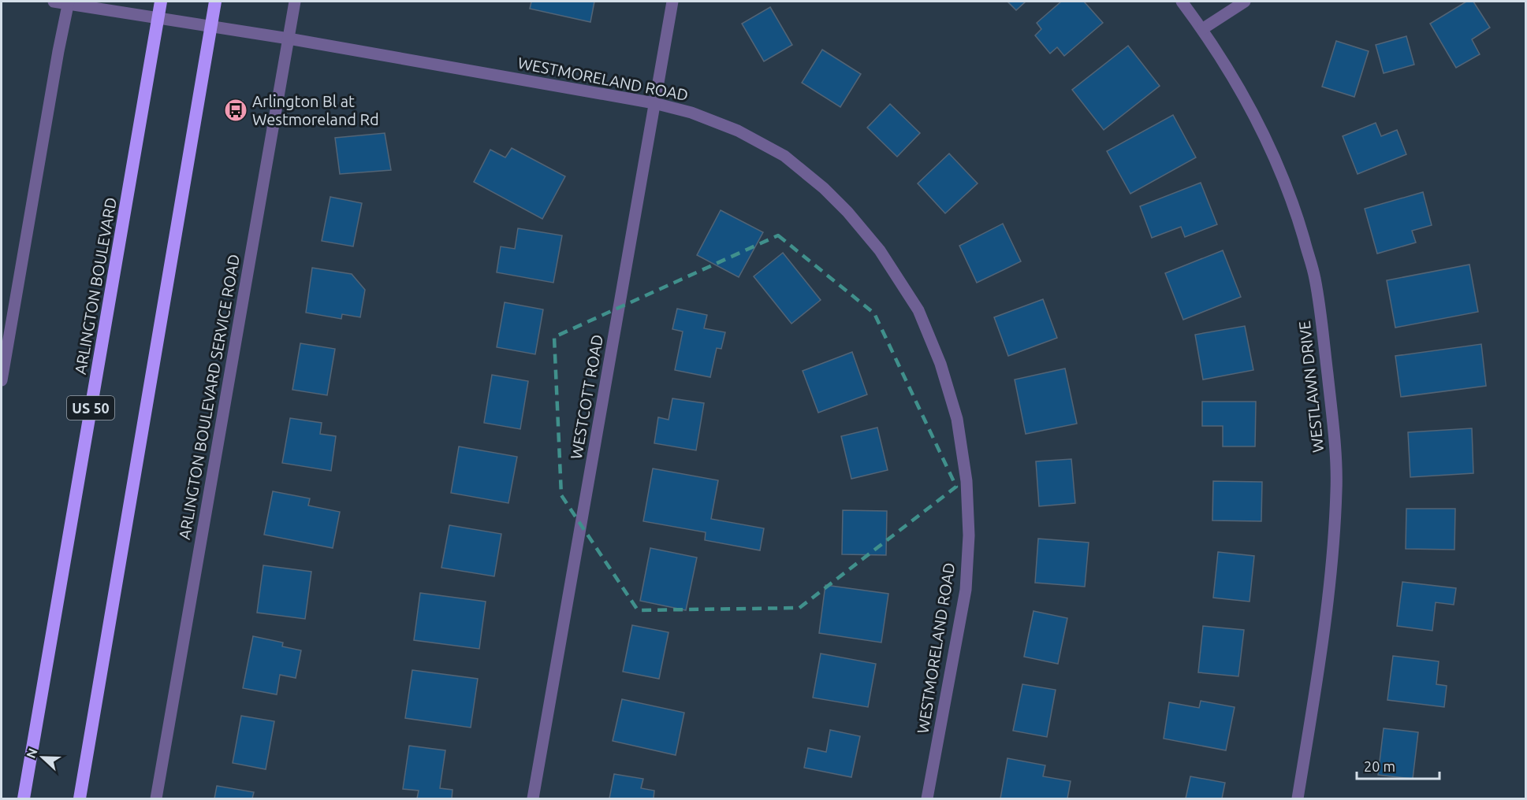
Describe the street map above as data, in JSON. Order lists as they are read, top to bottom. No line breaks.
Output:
{"streets":{"highway":["ARLINGTON BOULEVARD","US 50"],"street":["WESTMORELAND ROAD","WESTLAWN DRIVE","ARLINGTON BOULEVARD SERVICE ROAD","WESTCOTT ROAD"]},"crossings":[["WESTMORELAND ROAD","ARLINGTON BOULEVARD"],["WESTMORELAND ROAD","ARLINGTON BOULEVARD SERVICE ROAD"],["WESTMORELAND ROAD","WESTCOTT ROAD"]],"places":{"bus stop":["Arlington Bl at Westmoreland Rd"]},"scale_bar":"20 m","north":"left"}
